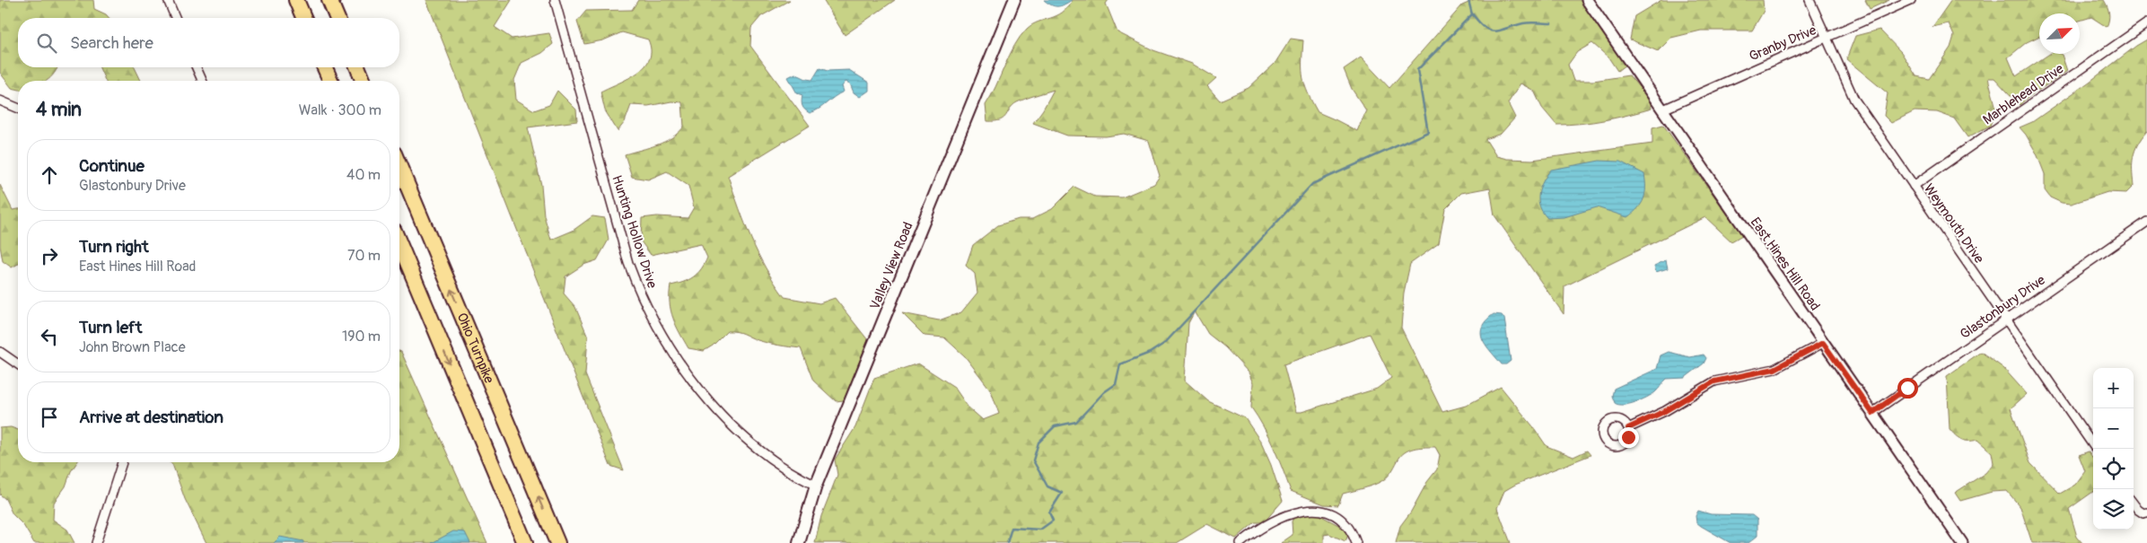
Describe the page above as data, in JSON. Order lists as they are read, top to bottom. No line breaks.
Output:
{"streets":{"highway":["Ohio Turnpike"],"main road":["Valley View Road"],"street":["Granby Drive","Marblehead Drive","Weymouth Drive","Hunting Hollow Drive","East Hines Hill Road","Glastonbury Drive"]},"crossings":[["Granby Drive","Weymouth Drive"],["Granby Drive","East Hines Hill Road"],["Marblehead Drive","Weymouth Drive"],["Weymouth Drive","Glastonbury Drive"],["Hunting Hollow Drive","Valley View Road"],["East Hines Hill Road","Glastonbury Drive"]],"north":"top right","page":{"search":"Search here","heading":["4 min","Walk · 300 m"],"list":[["Continue","Glastonbury Drive","40 m"],["Turn right","East Hines Hill Road","70 m"],["Turn left","John Brown Place","190 m"],"Arrive at destination"],"map_buttons":["+","−"]}}
